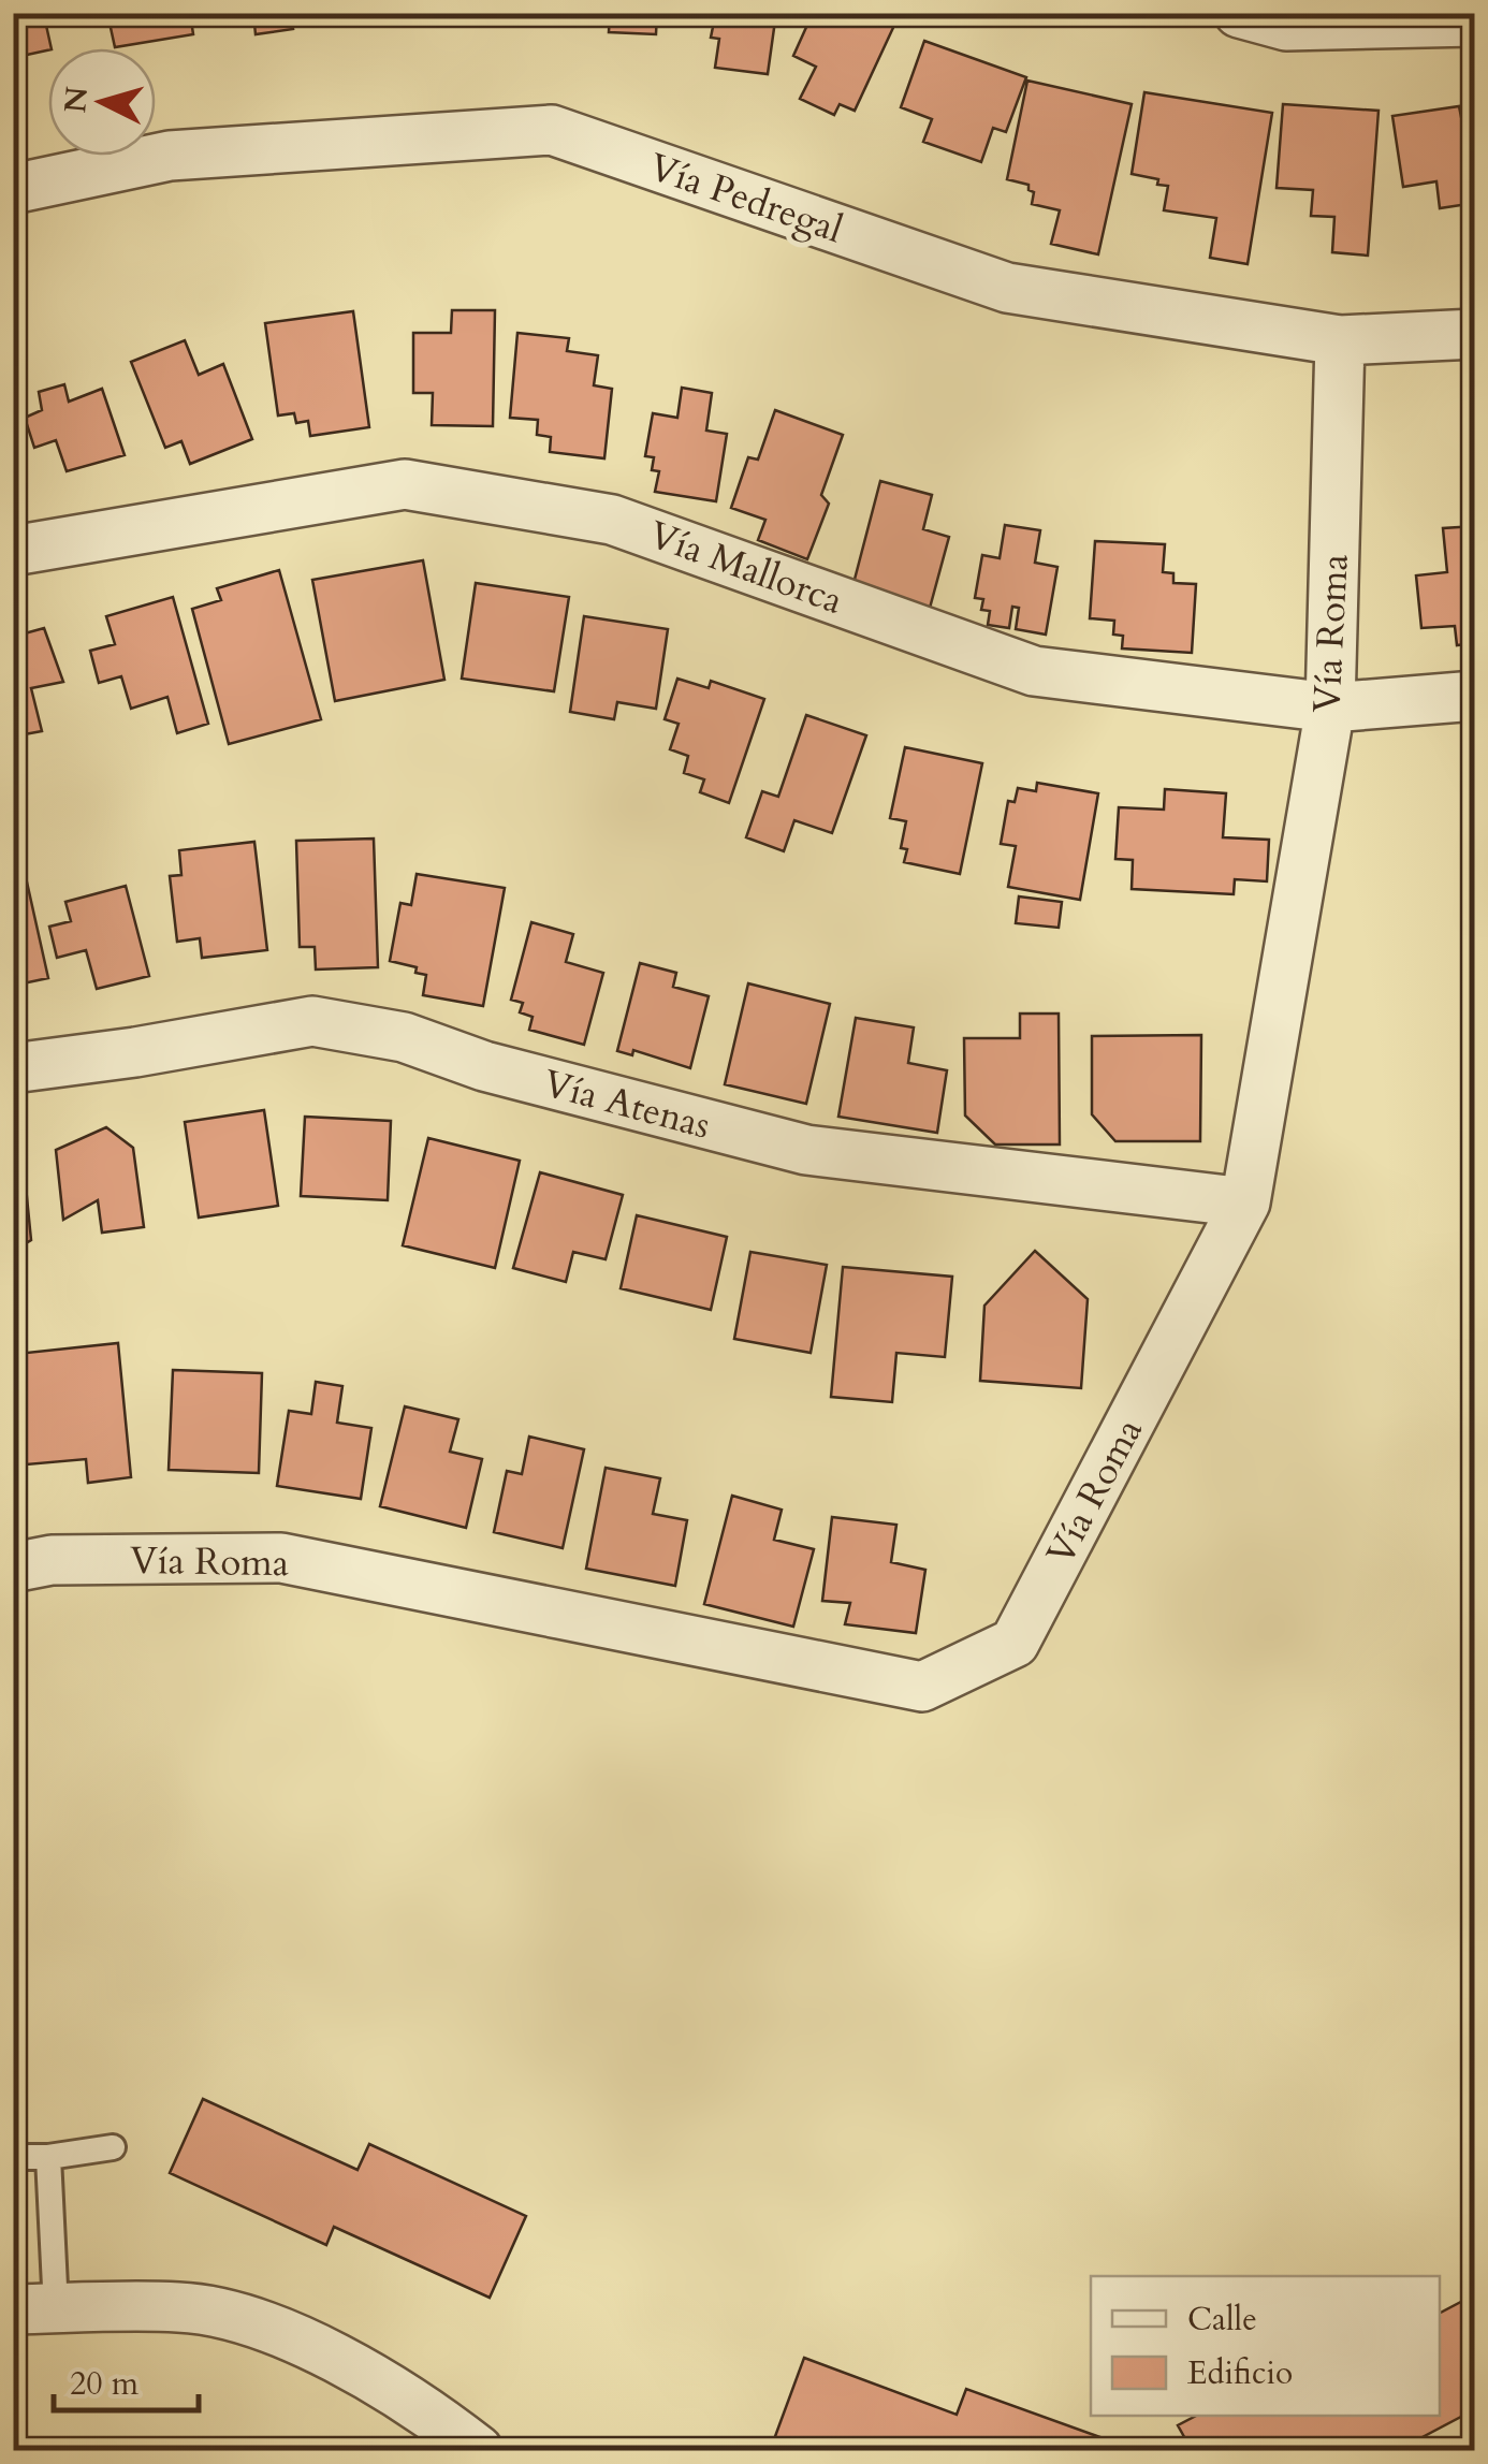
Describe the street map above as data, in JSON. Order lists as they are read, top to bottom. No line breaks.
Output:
{"streets":{"street":["Vía Pedregal","Vía Mallorca","Vía Roma","Vía Atenas"]},"crossings":[["Vía Pedregal","Vía Roma"],["Vía Mallorca","Vía Roma"],["Vía Roma","Vía Atenas"]],"legend":["Calle","Edificio"],"scale_bar":"20 m","north":"left"}
